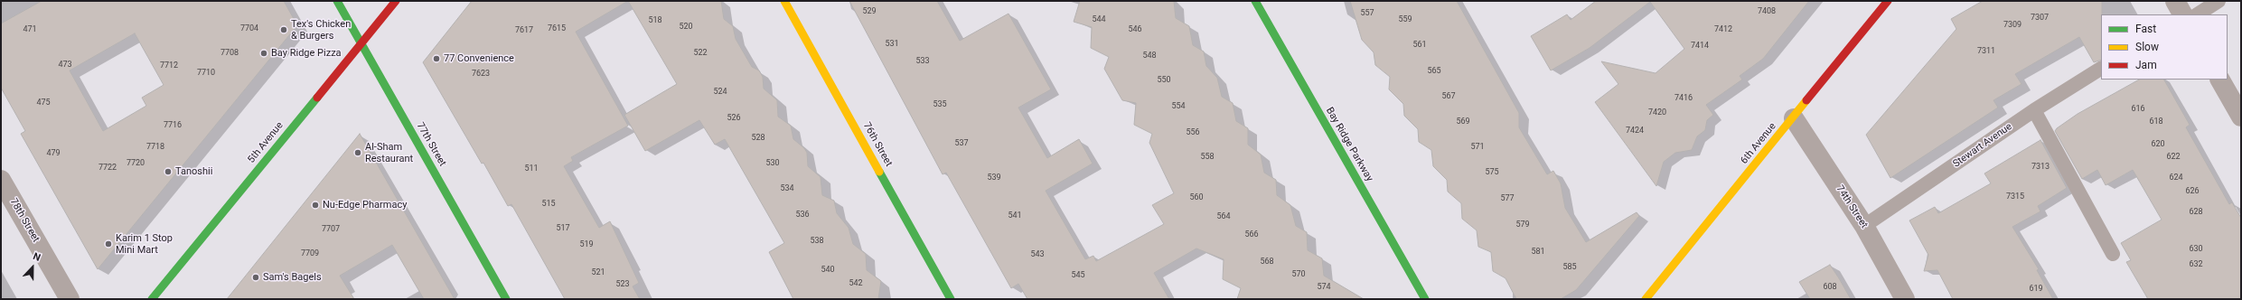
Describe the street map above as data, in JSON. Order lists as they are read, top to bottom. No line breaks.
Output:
{"streets":{"street":["5th Avenue","6th Avenue","77th Street","76th Street","Bay Ridge Parkway","74th Street","78th Street"],"lane":["Stewart Avenue"]},"crossings":[["5th Avenue","77th Street"],["6th Avenue","74th Street"],["Stewart Avenue","74th Street"]],"places":["Tex's Chicken & Burgers","Bay Ridge Pizza","77 Convenience","Al-Sham Restaurant","Tanoshii","Nu-Edge Pharmacy","Karim 1 Stop Mini Mart","Sam's Bagels"],"house_numbers":["529","7408","557","7307","544","559","518","7309","520","7704","7615","471","546","7412","7617","531","561","7414","7311","7708","522","548","533","473","7712","565","7710","7623","550","524","567","7416","475","535","554","616","7420","526","569","618","7716","7424","556","528","537","620","7718","571","479","558","622","7720","530","7313","7722","511","575","539","624","534","626","7315","560","577","515","628","536","541","564","579","517","7707","566","538","519","630","581","7709","543","568","632","585","540","521","570","545","542","523","574","608","619"],"legend":["Fast","Slow","Jam"],"north":"top"}
